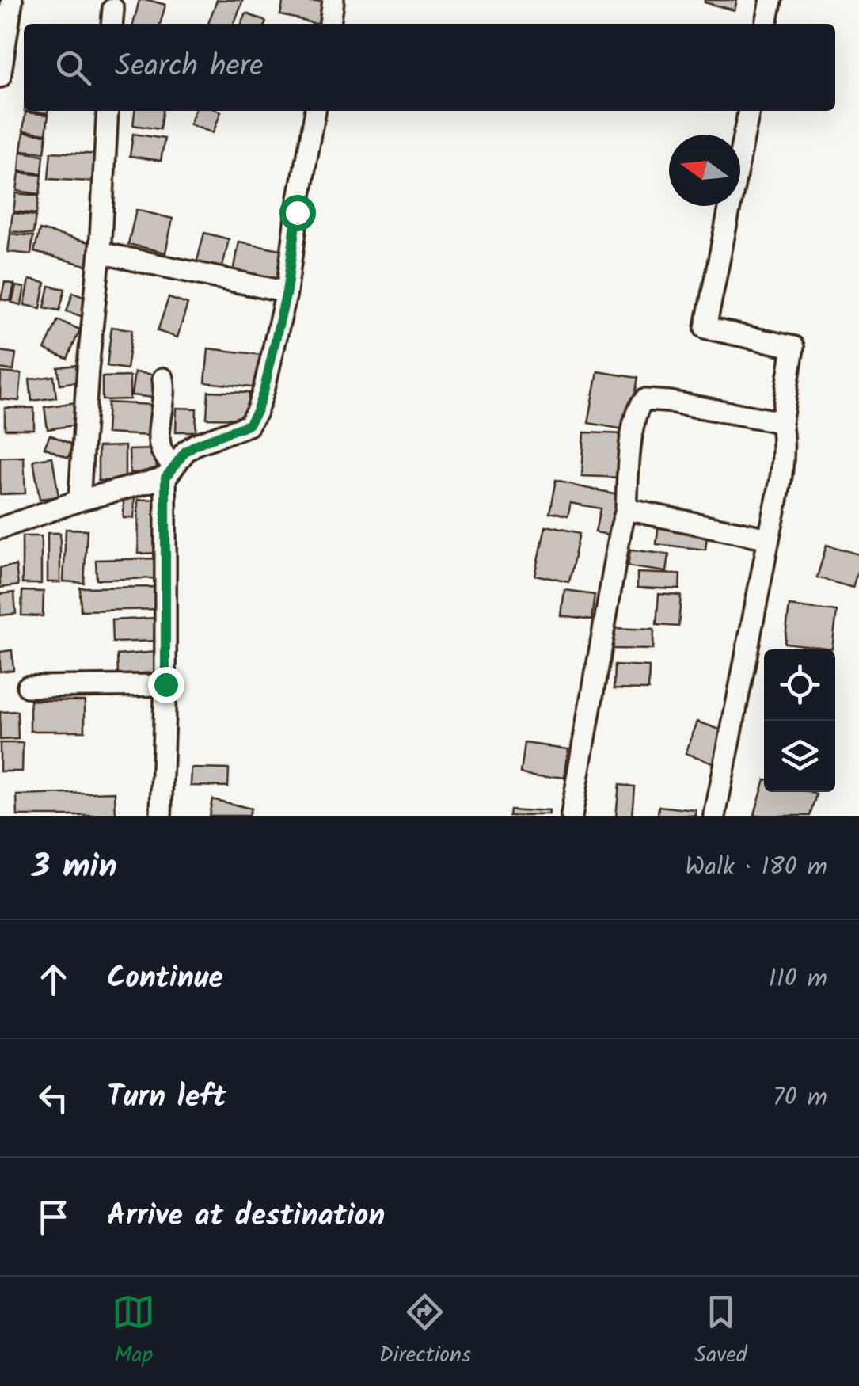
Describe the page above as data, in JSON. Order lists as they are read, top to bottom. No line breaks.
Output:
{"north":"left","page":{"search":"Search here","heading":["3 min","Walk · 180 m"],"list":[["Continue","110 m"],["Turn left","70 m"],"Arrive at destination"],"nav":["Map","Directions","Saved"]}}
